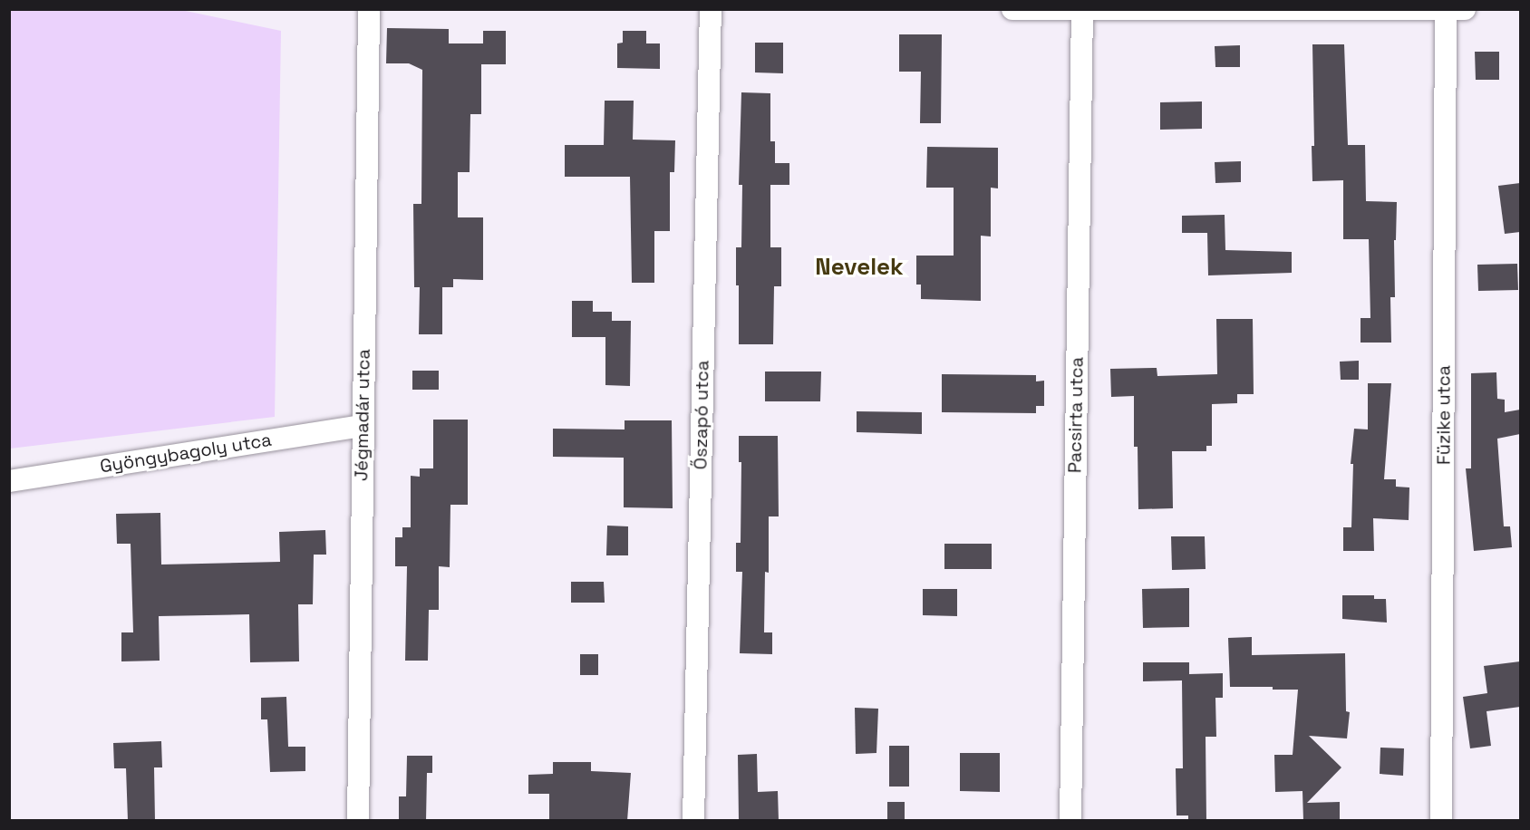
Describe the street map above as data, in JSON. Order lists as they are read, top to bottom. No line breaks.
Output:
{"streets":{"street":["Jégmadár utca","Őszapó utca","Pacsirta utca","Füzike utca","Gyöngybagoly utca"]},"crossings":[["Jégmadár utca","Gyöngybagoly utca"]],"districts":["Nevelek"]}
